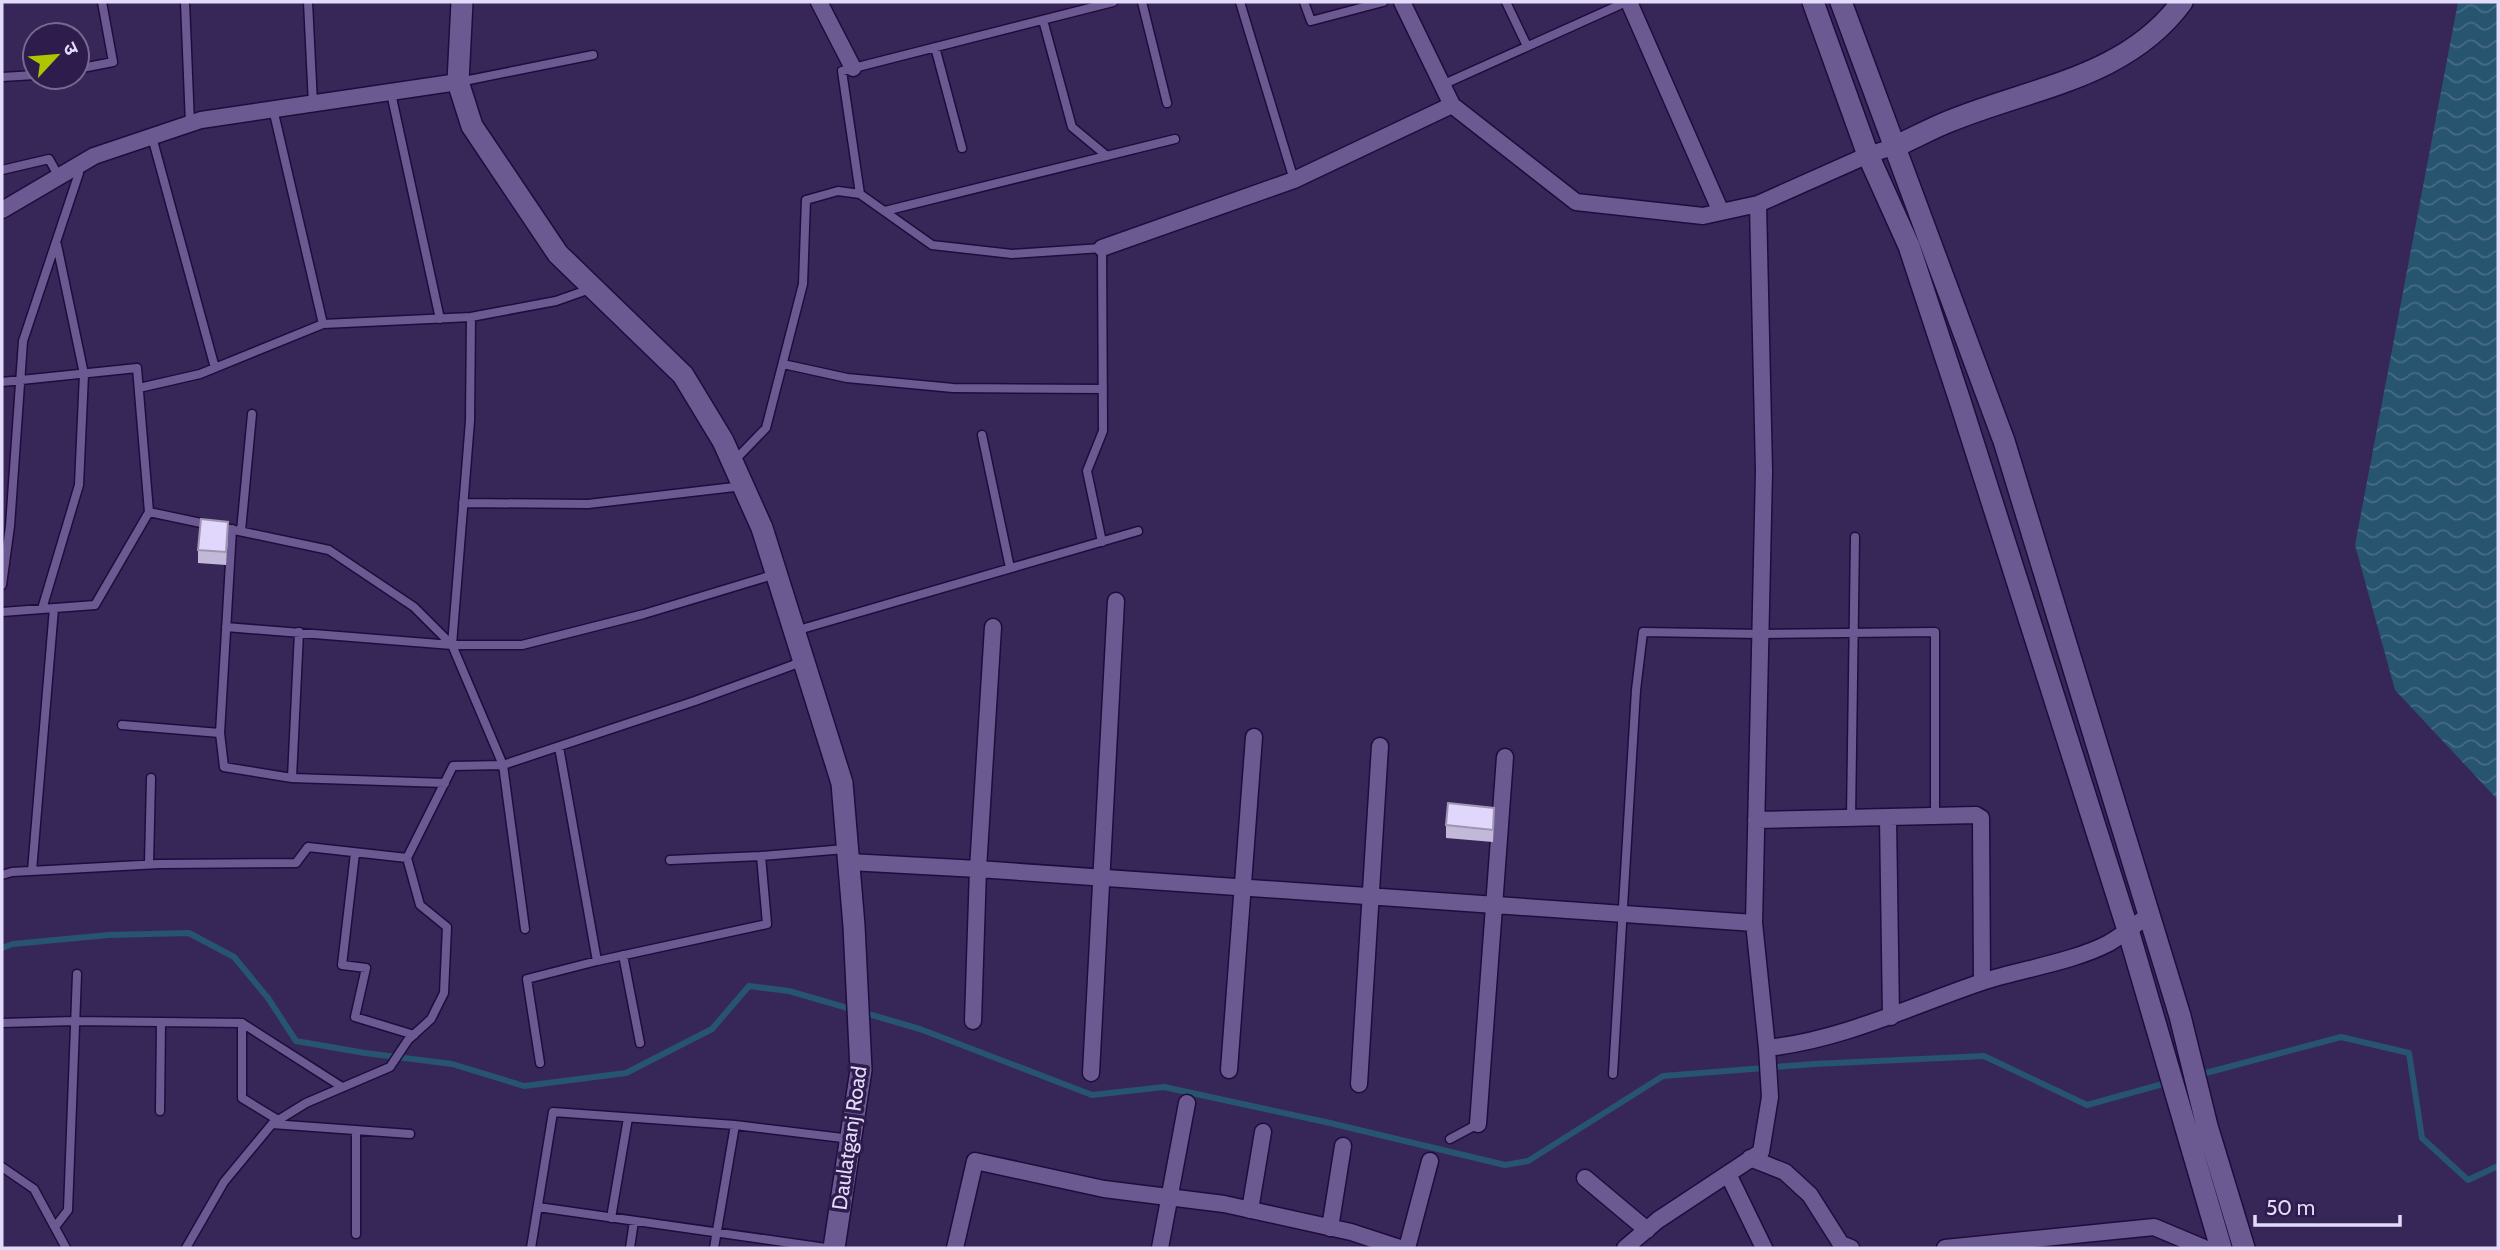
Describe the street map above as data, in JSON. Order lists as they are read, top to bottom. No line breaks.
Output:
{"streets":{"main road":["Daulatganj Road"]},"scale_bar":"50 m","north":"top right"}
